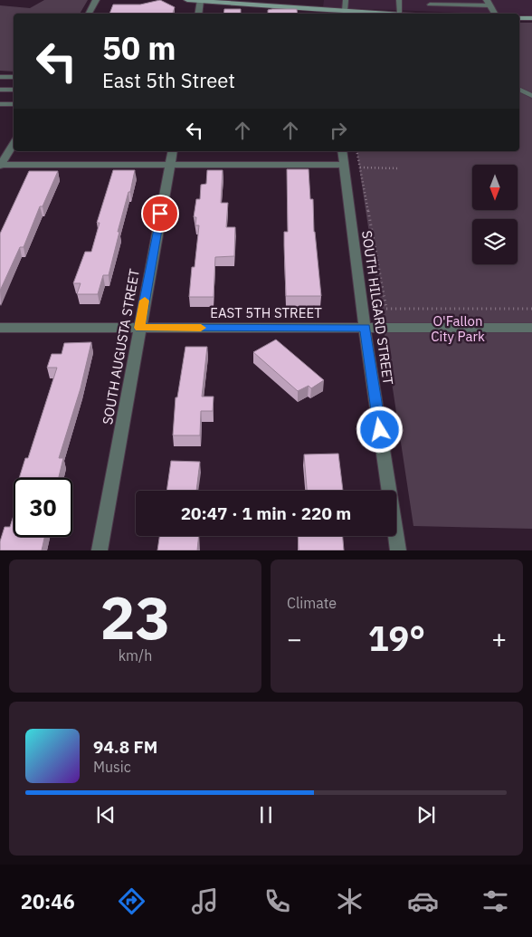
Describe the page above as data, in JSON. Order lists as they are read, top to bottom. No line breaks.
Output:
{"streets":{"street":["SOUTH HILGARD STREET","EAST 5TH STREET","SOUTH AUGUSTA STREET"]},"crossings":[["SOUTH HILGARD STREET","EAST 5TH STREET"],["EAST 5TH STREET","SOUTH AUGUSTA STREET"]],"parks":["O'Fallon City Park"],"north":"bottom","page":{"turn":["50 m","East 5th Street"],"limit":"30","trip":"20:47 · 1 min · 220 m","tile":[["23","km/h"],"Climate"],"heat":["−","19°","+"],"song":["94.8 FM","Music"],"tabs":"20:46"}}
